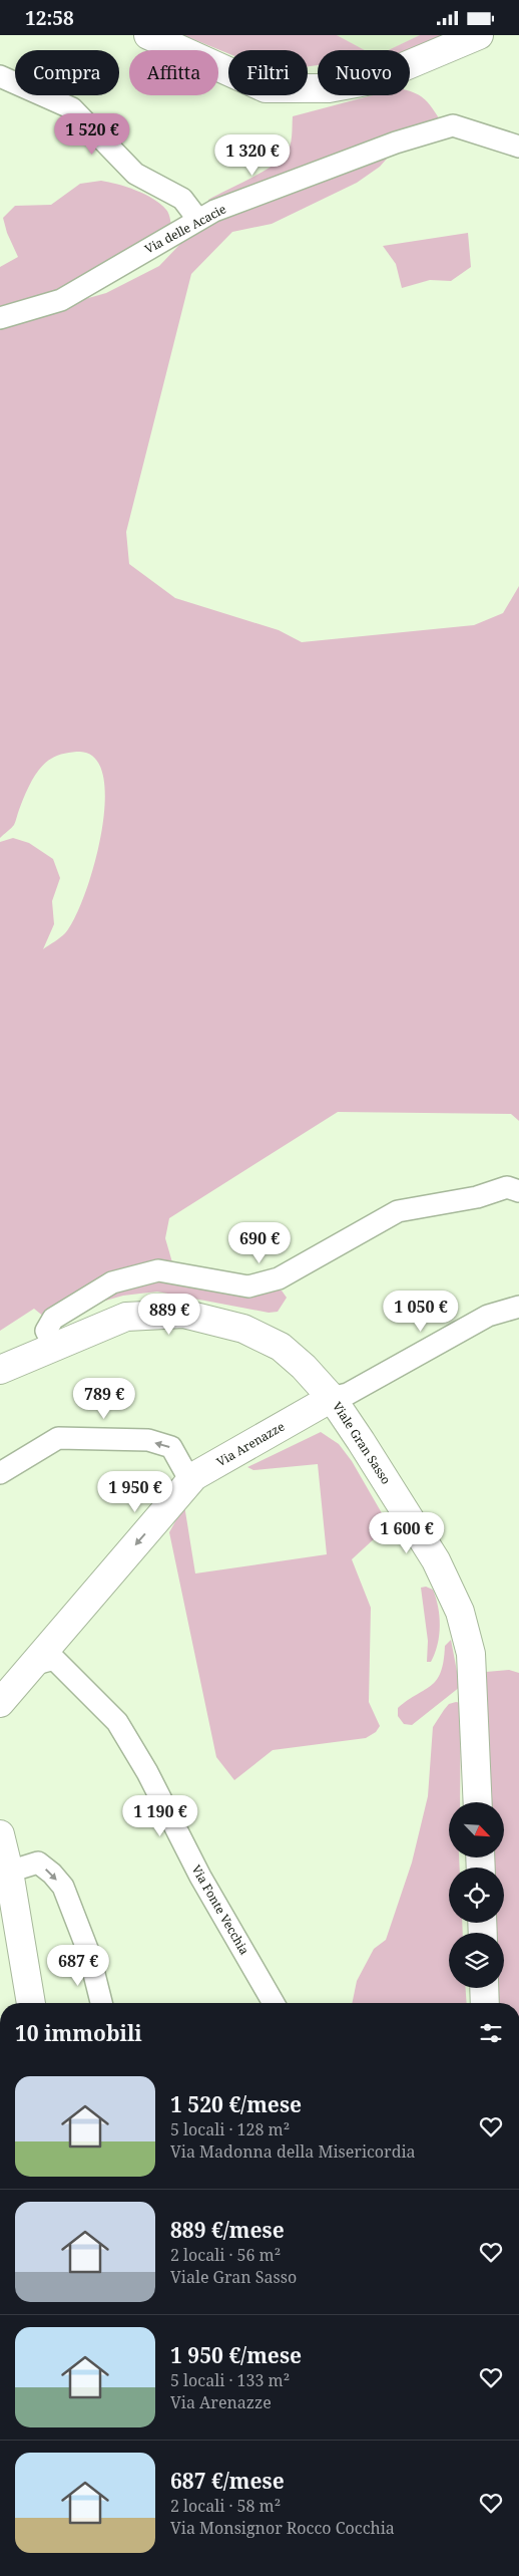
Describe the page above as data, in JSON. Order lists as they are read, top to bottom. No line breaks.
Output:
{"streets":{"main road":["Viale Gran Sasso","Via Arenazze"],"street":["Via delle Acacie","Via Fonte Vecchia"]},"crossings":[["Viale Gran Sasso","Via Arenazze"],["Via Arenazze","Via Fonte Vecchia"]],"one_way":["Via Arenazze"],"north":"bottom right","page":{"status":"12:58","chip":["Compra","Affitta","Filtri","Nuovo"],"price":["1 520 €","1 320 €","690 €","1 050 €","889 €","789 €","1 950 €","1 600 €","1 190 €","687 €"],"heading":"10 immobili","list":[{"name":"1 520 €/mese","note":"5 locali · 128 m² · Via Madonna della Misericordia"},{"name":"889 €/mese","note":"2 locali · 56 m² · Viale Gran Sasso"},{"name":"1 950 €/mese","note":"5 locali · 133 m² · Via Arenazze"},{"name":"687 €/mese","note":"2 locali · 58 m² · Via Monsignor Rocco Cocchia"}]}}
